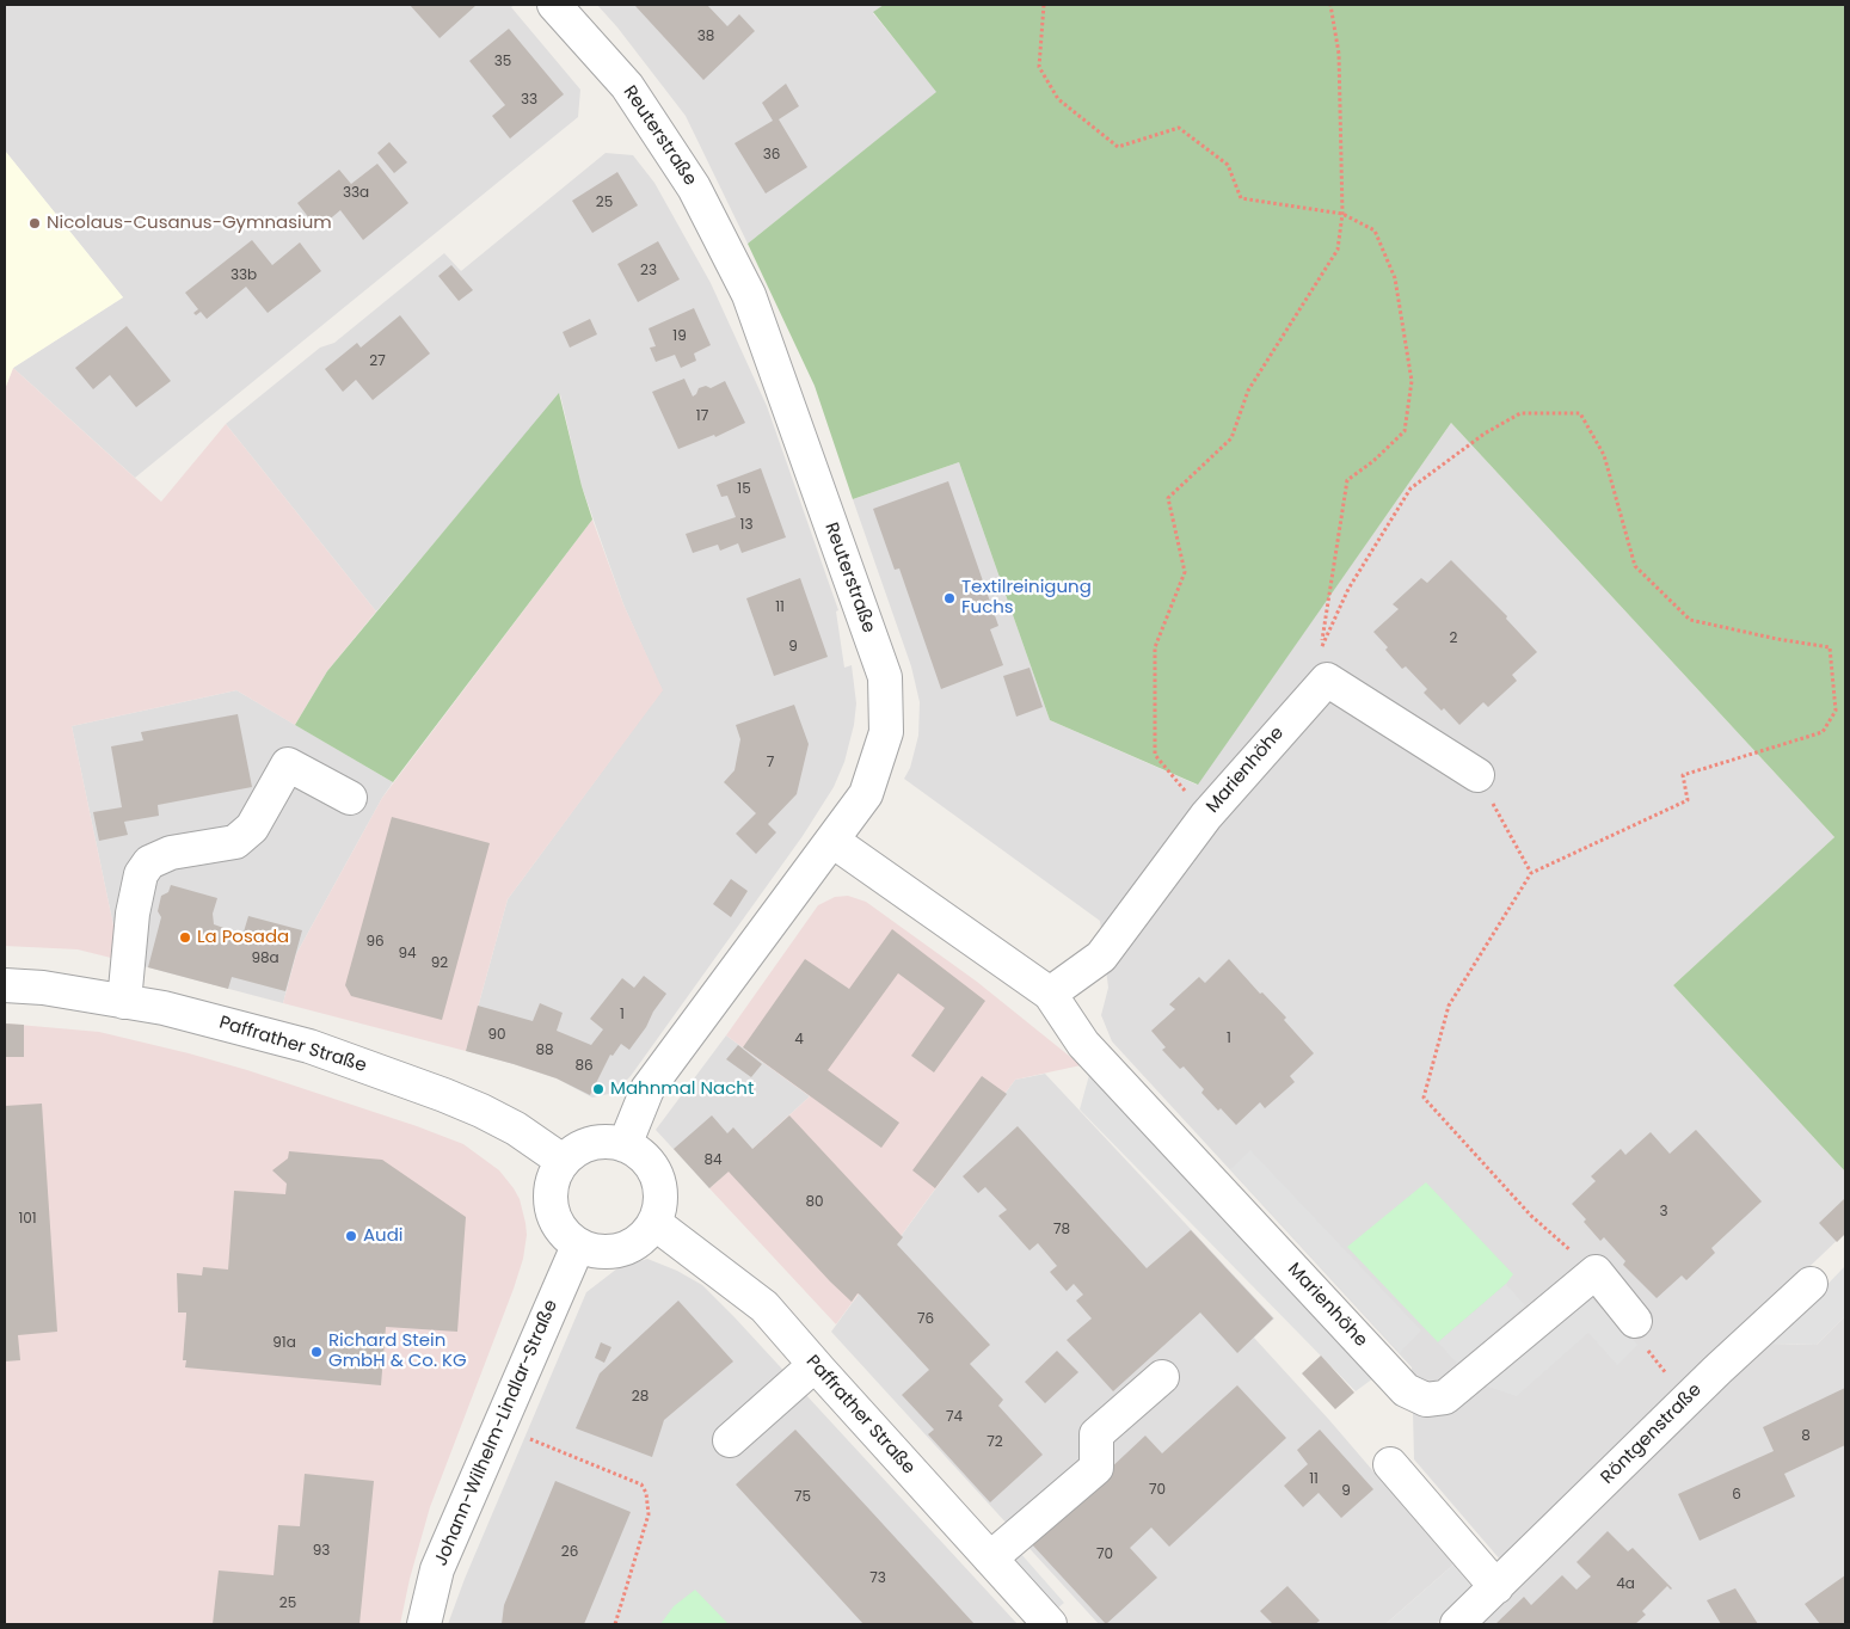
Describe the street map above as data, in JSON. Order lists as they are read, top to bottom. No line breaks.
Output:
{"streets":{"street":["Reuterstraße","Marienhöhe","Paffrather Straße","Johann-Wilhelm-Lindlar-Straße","Röntgenstraße"]},"crossings":[["Reuterstraße","Marienhöhe"],["Reuterstraße","Paffrather Straße"],["Reuterstraße","Johann-Wilhelm-Lindlar-Straße"],["Paffrather Straße","Johann-Wilhelm-Lindlar-Straße"]],"places":["Nicolaus-Cusanus-Gymnasium","Textilreinigung Fuchs","La Posada","Mahnmal Nacht","Audi","Richard Stein GmbH & Co. KG"],"house_numbers":["38","35","33","36","33a","25","23","33b","19","27","17","15","13","11","2","9","7","96","94","98a","92","1","90","1","4","88","86","84","80","3","101","78","76","91a","28","74","8","72","11","70","9","6","75","93","26","70","73","4a","25"]}
